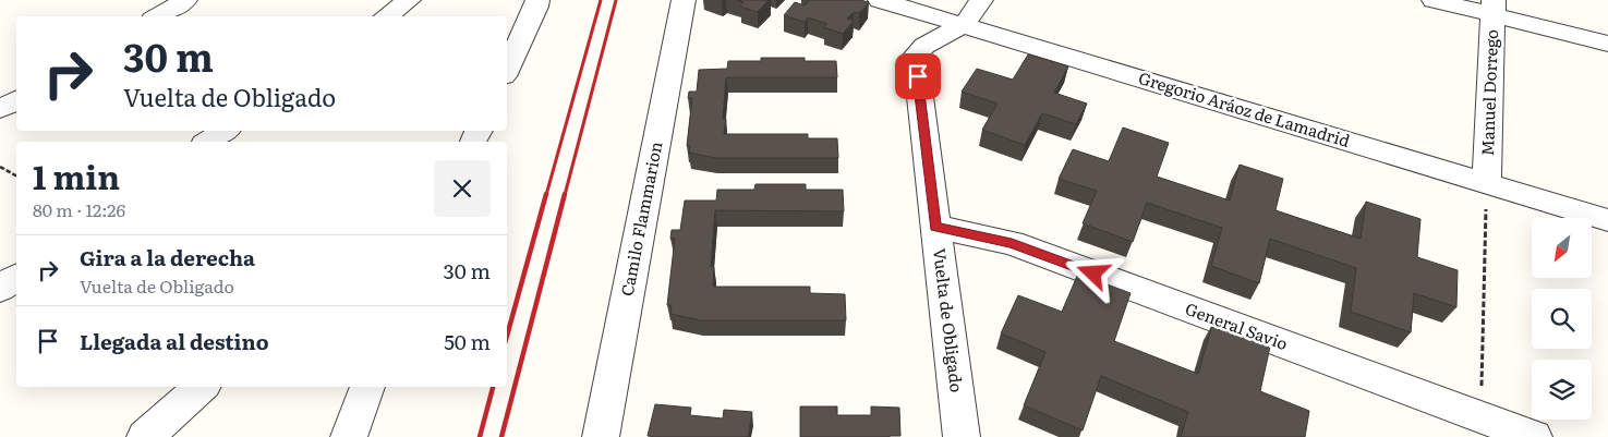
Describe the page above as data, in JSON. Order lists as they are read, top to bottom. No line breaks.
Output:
{"streets":{"street":["Manuel Dorrego","Gregorio Aráoz de Lamadrid","Camilo Flammarion","Vuelta de Obligado","General Savio"]},"crossings":[["Manuel Dorrego","Gregorio Aráoz de Lamadrid"],["Gregorio Aráoz de Lamadrid","Vuelta de Obligado"],["Vuelta de Obligado","General Savio"]],"north":"bottom left","page":{"turn":["30 m","Vuelta de Obligado"],"heading":["1 min","80 m · 12:26"],"list":[{"name":"Gira a la derecha","note":"Vuelta de Obligado","value":"30 m"},{"name":"Llegada al destino","value":"50 m"}]}}
